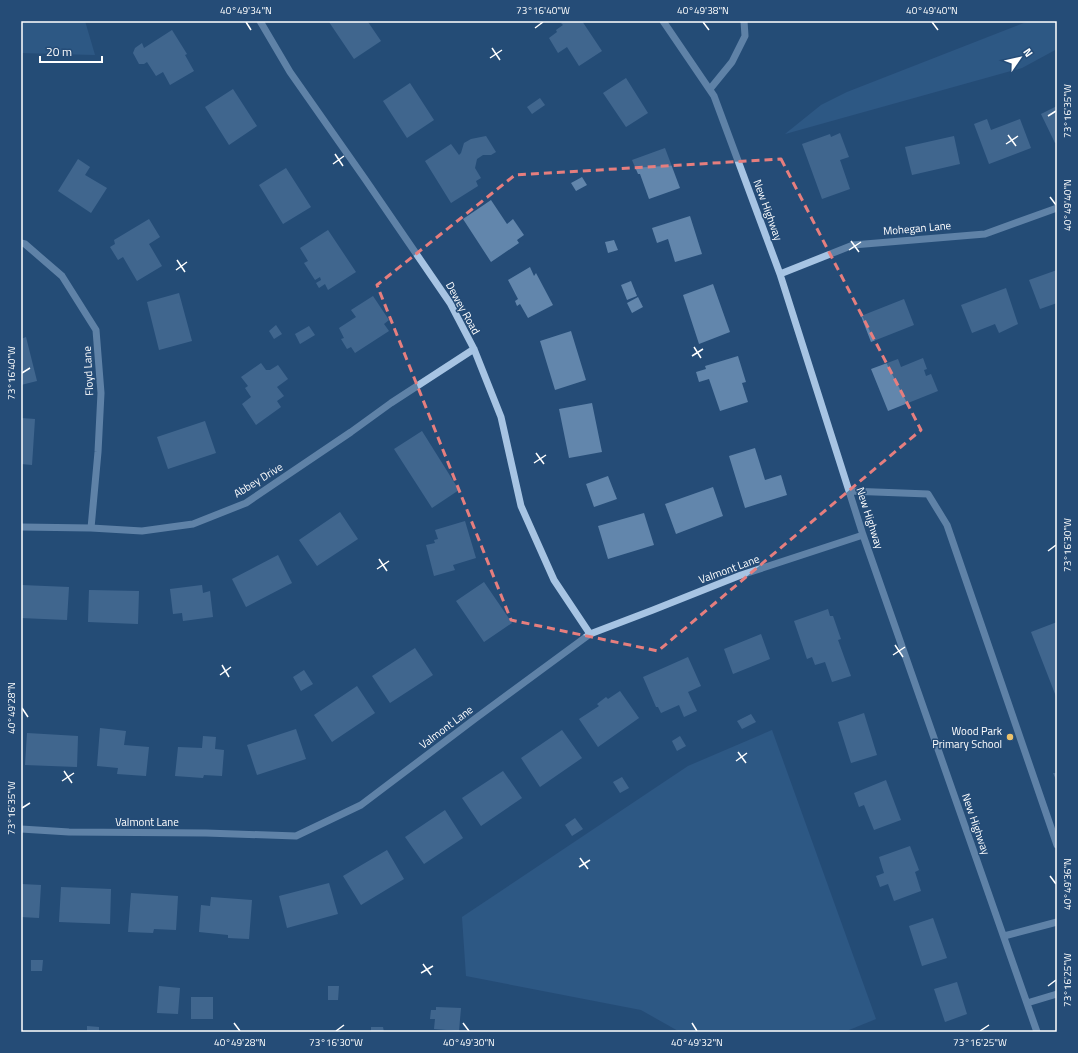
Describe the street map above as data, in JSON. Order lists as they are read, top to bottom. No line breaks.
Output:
{"streets":{"street":["New Highway","Mohegan Lane","Dewey Road","Floyd Lane","Abbey Drive","Valmont Lane"]},"crossings":[["New Highway","Mohegan Lane"],["New Highway","Valmont Lane"],["Dewey Road","Abbey Drive"],["Dewey Road","Valmont Lane"],["Floyd Lane","Abbey Drive"]],"places":["Wood Park Primary School"],"scale_bar":"20 m","north":"top right","coordinates":["40°49'34\"N","73°16'40\"W","40°49'38\"N","40°49'40\"N","73°16'35\"W","73°16'30\"W","40°49'28\"N","40°49'36\"N","73°16'25\"W","40°49'30\"N","40°49'32\"N"]}
